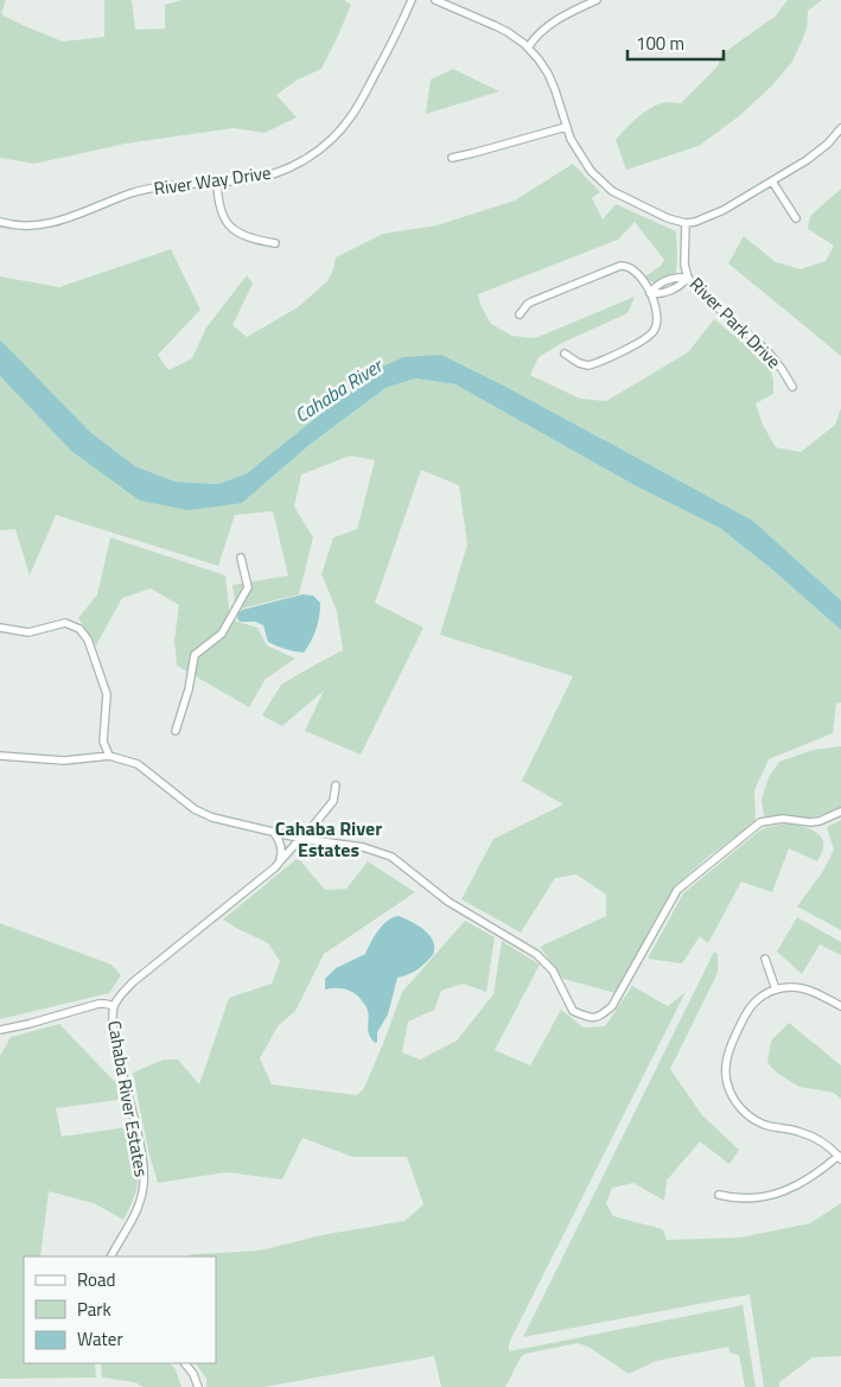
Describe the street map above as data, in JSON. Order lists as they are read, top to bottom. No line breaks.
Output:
{"streets":{"street":["River Way Drive","River Park Drive","Cahaba River Estates"]},"districts":["Cahaba River Estates"],"water":["Cahaba River"],"legend":["Road","Park","Water"],"scale_bar":"100 m"}
